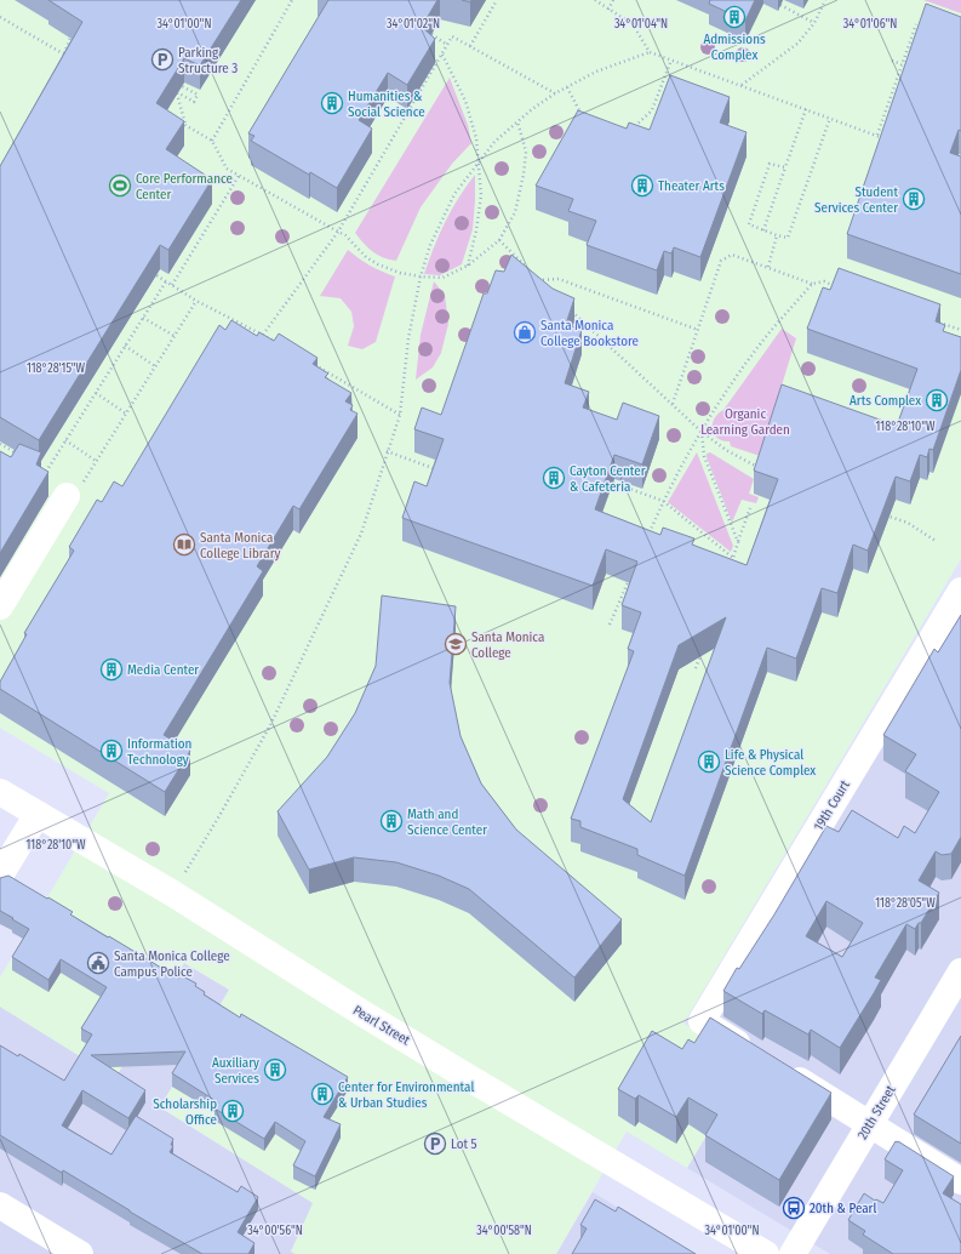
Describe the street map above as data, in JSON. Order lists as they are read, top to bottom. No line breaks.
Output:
{"streets":{"street":["19th Court","Pearl Street","20th Street"]},"parks":["Organic Learning Garden"],"places":{"building":["Admissions Complex","Humanities & Social Science","Theater Arts","Student Services Center","Arts Complex","Cayton Center & Cafeteria","Media Center","Information Technology","Life & Physical Science Complex","Math and Science Center","Auxiliary Services","Center for Environmental & Urban Studies","Scholarship Office"],"parking":["Parking Structure 3","Lot 5"],"sports":["Core Performance Center"],"shop":["Santa Monica College Bookstore"],"library":["Santa Monica College Library"],"school or university":["Santa Monica College"],"public building":["Santa Monica College Campus Police"],"bus stop":["20th & Pearl"]},"coordinates":["34°01'00\"N","34°01'04\"N","34°01'06\"N","34°01'02\"N","118°28'15\"W","118°28'10\"W","118°28'05\"W","34°00'56\"N","34°00'58\"N"]}
